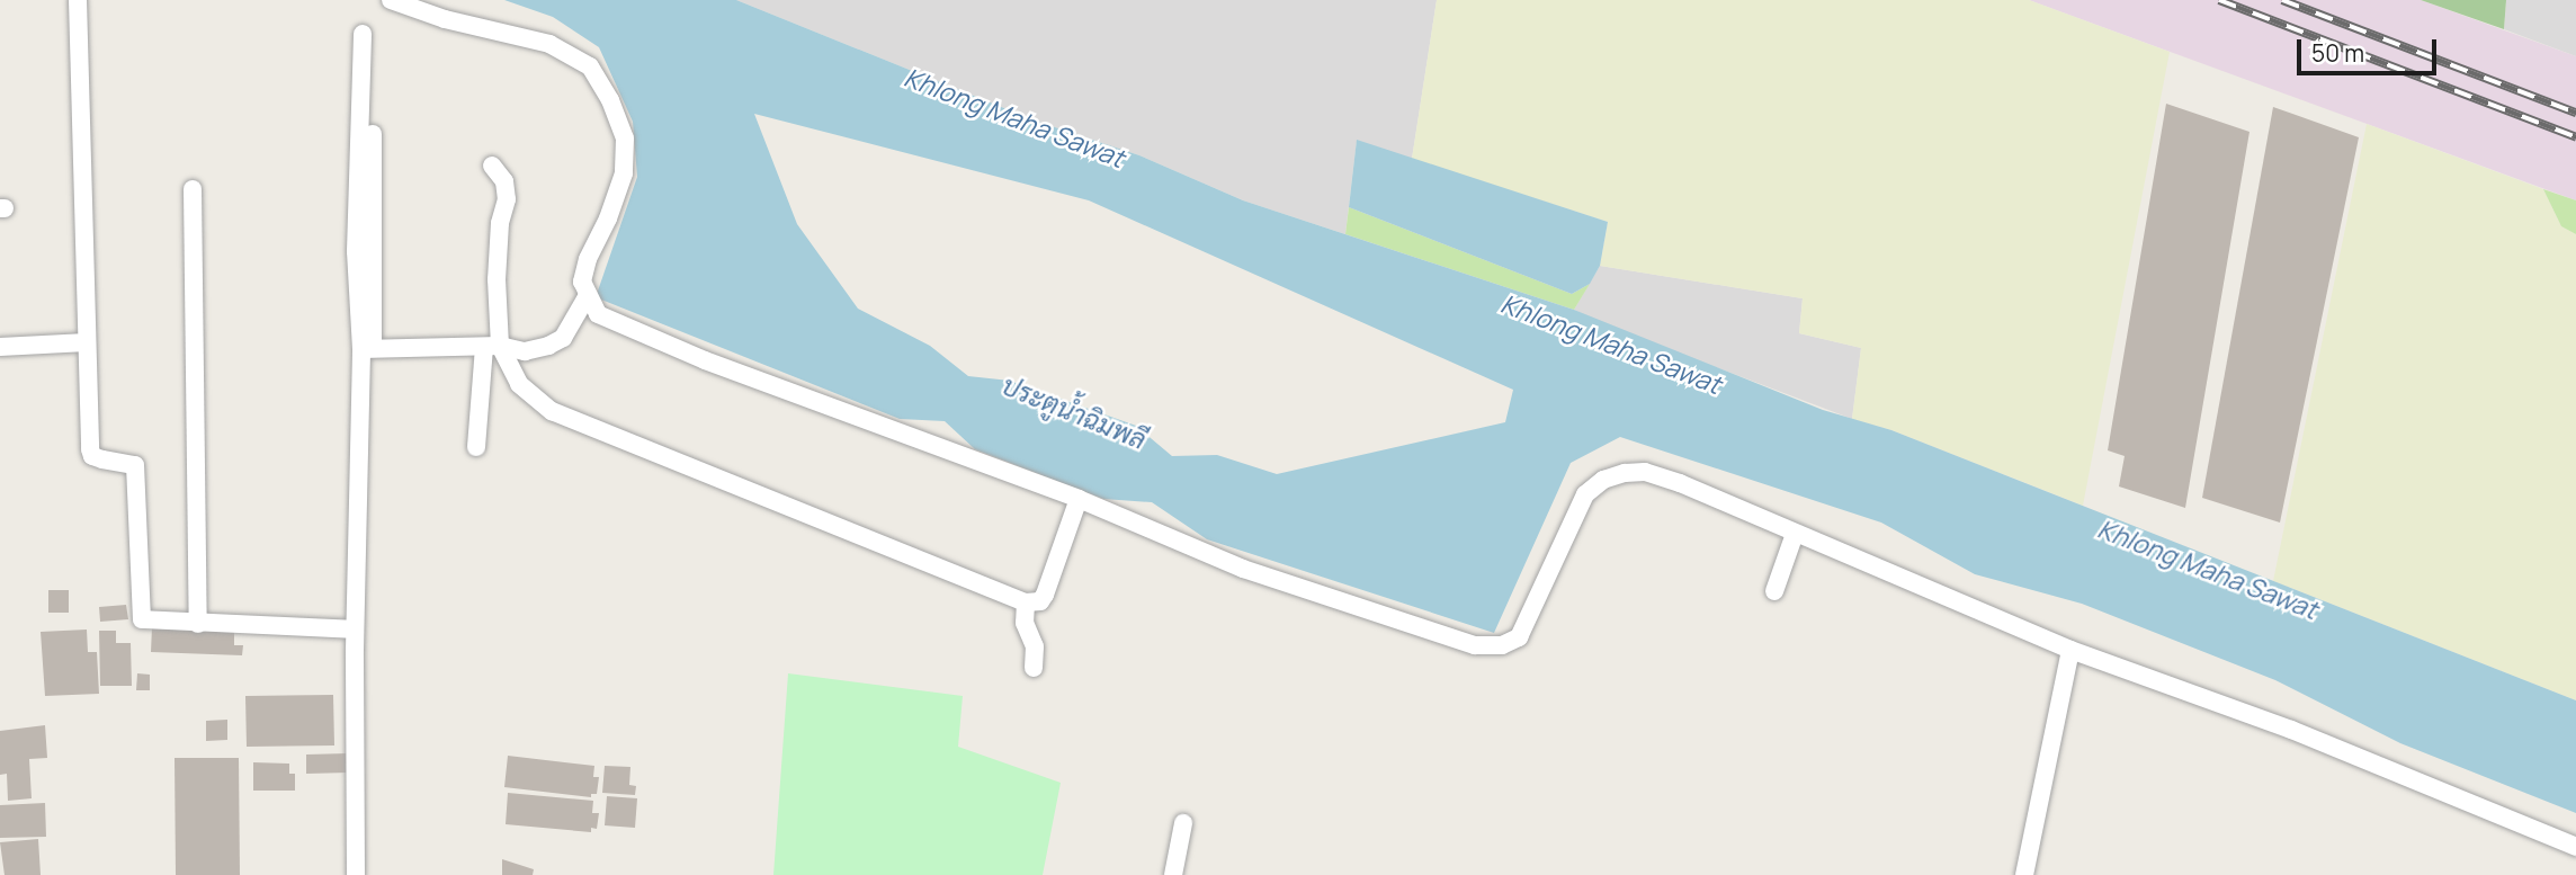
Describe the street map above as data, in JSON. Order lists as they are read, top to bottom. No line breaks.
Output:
{"water":["Khlong Maha Sawat","ประตูน้ำฉิมพลี"],"scale_bar":"50 m"}
